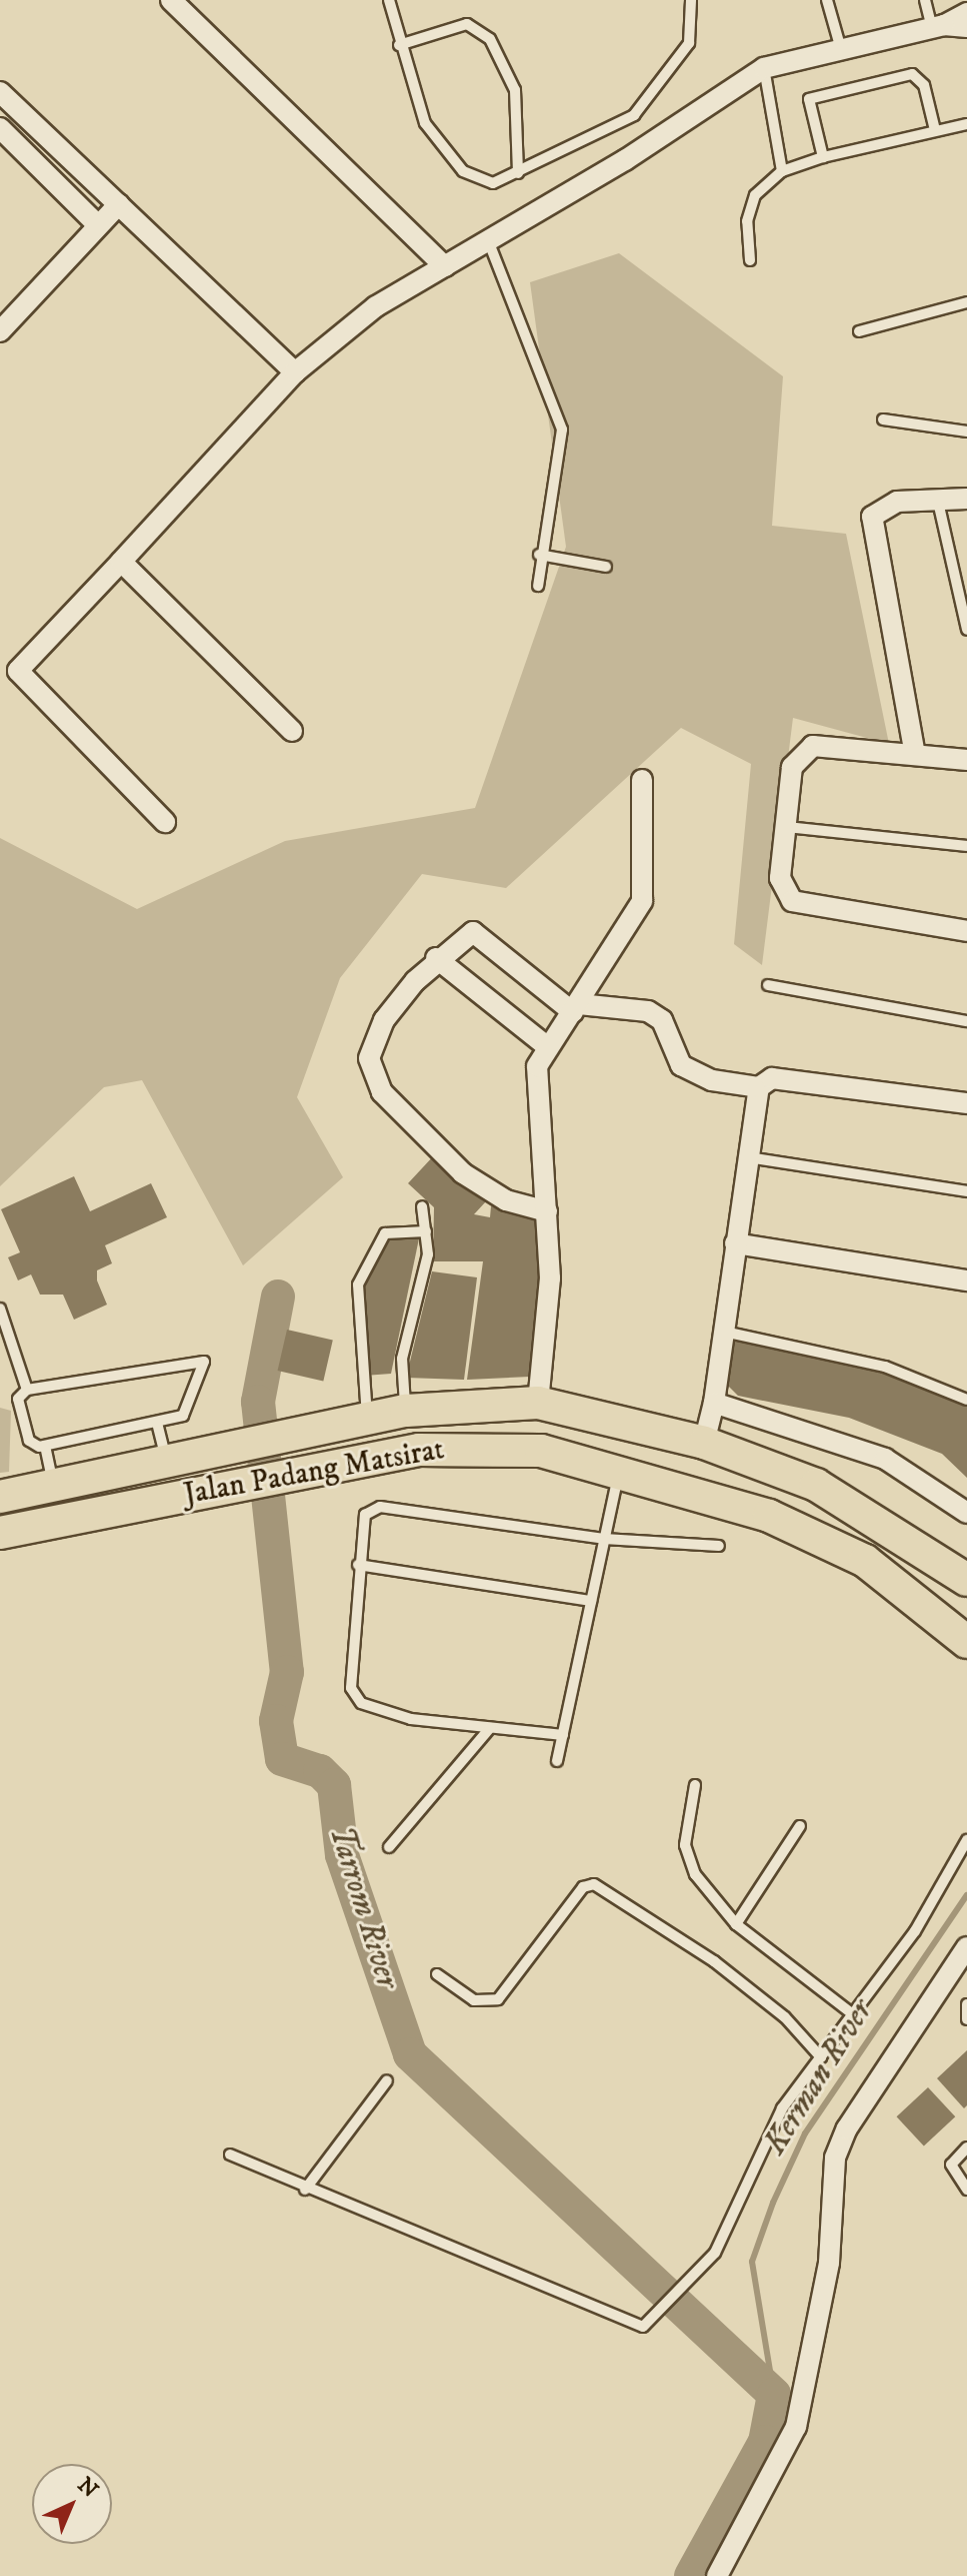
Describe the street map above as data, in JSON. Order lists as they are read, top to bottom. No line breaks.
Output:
{"streets":{"main road":["Jalan Padang Matsirat"]},"water":["Tarrom River","Kerman River"],"north":"top right"}
